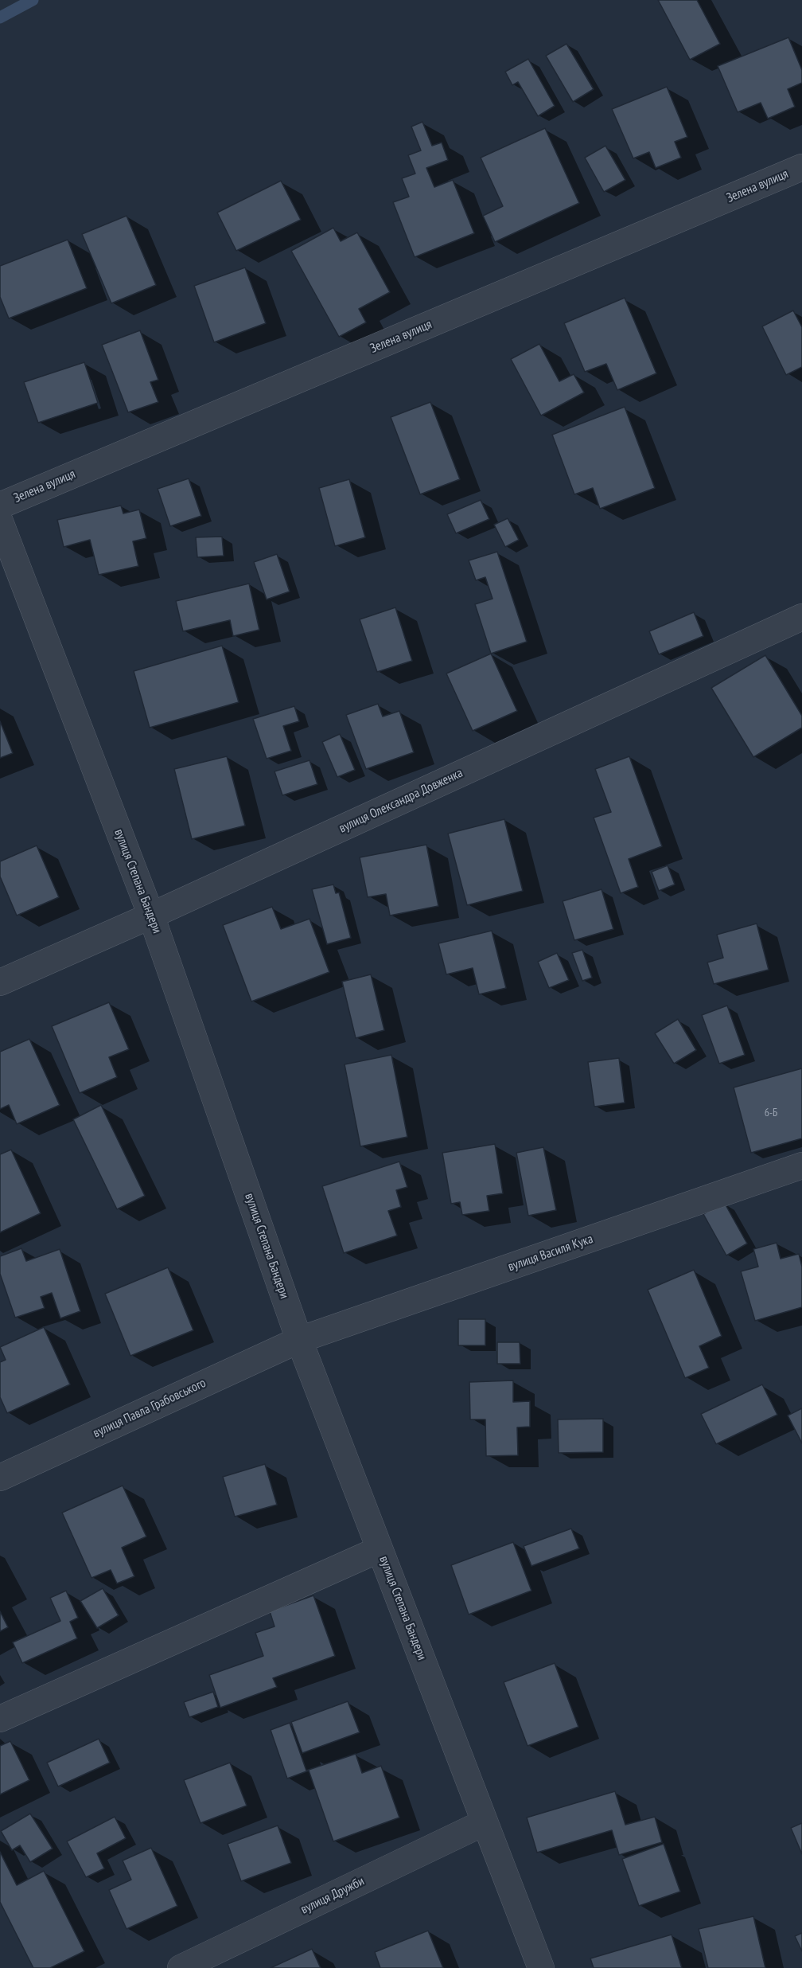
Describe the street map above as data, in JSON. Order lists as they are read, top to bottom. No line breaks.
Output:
{"streets":{"street":["Зелена вулиця","вулиця Олександра Довженка","вулиця Степана Бандери","вулиця Василя Кука","вулиця Павла Грабовського","вулиця Дружби"]},"crossings":[["вулиця Олександра Довженка","вулиця Степана Бандери"],["вулиця Степана Бандери","вулиця Василя Кука"],["вулиця Степана Бандери","вулиця Павла Грабовського"],["вулиця Степана Бандери","вулиця Дружби"],["вулиця Василя Кука","вулиця Павла Грабовського"]],"house_numbers":["6-Б"]}
